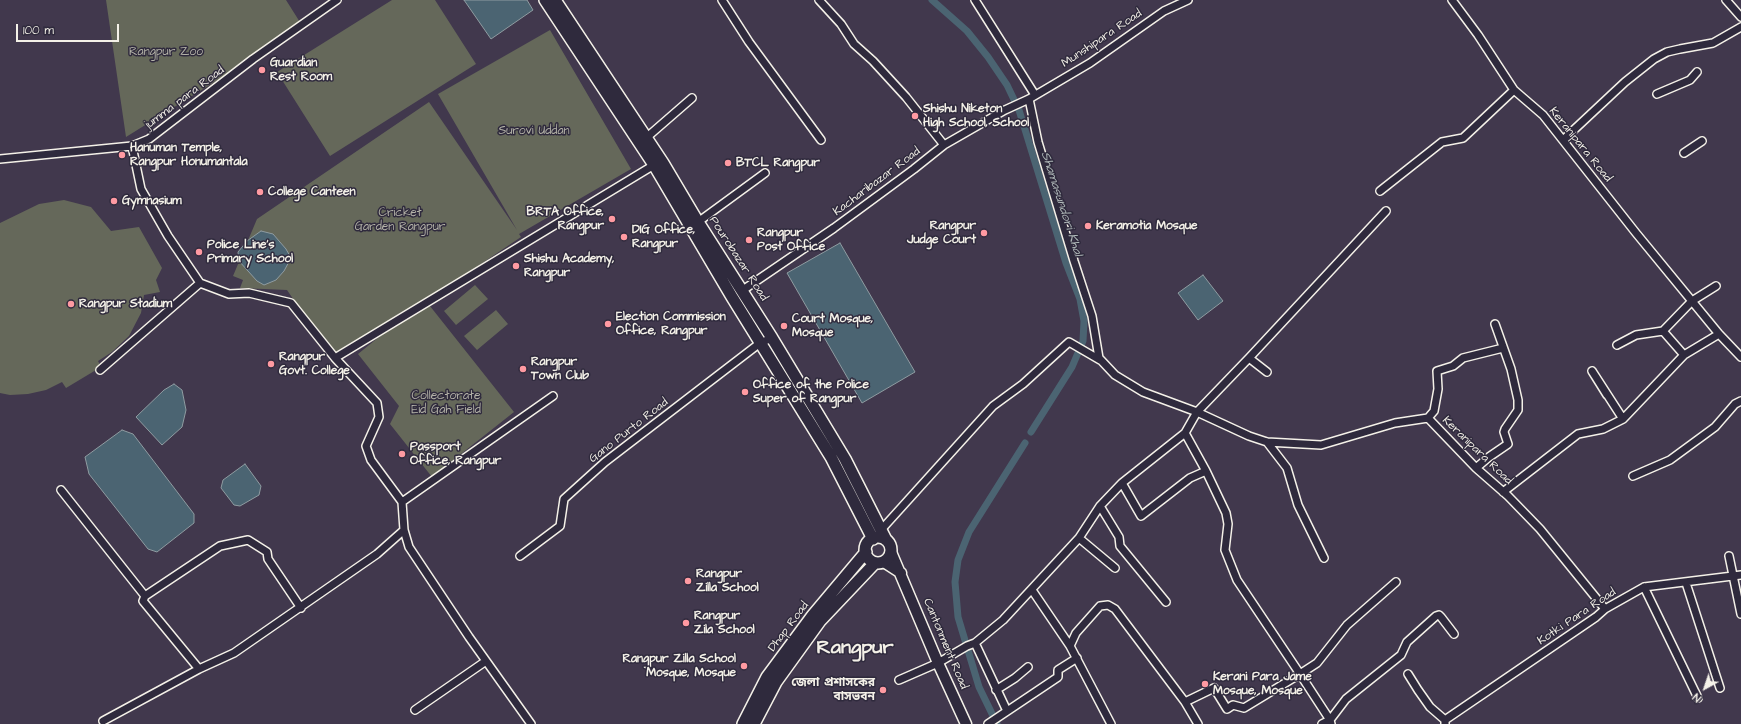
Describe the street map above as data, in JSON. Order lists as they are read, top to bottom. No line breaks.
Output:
{"streets":{"highway":["Pourobazar Road","Dhap Road"],"main road":["Cantonment Road"],"street":["Munshipara Road","jumma para Road","Keranipara Road","Kacharibazar Road","Gano Purto Road","Kotki Para Road"]},"crossings":[["Munshipara Road","Kacharibazar Road"],["Keranipara Road","Pourobazar Road"],["Keranipara Road","Kotki Para Road"],["Kacharibazar Road","Pourobazar Road"],["Pourobazar Road","Gano Purto Road"],["Pourobazar Road","Dhap Road"],["Pourobazar Road","Cantonment Road"],["Dhap Road","Cantonment Road"]],"districts":["Rangpur"],"water":["Shamasundori Khal"],"parks":["Rangpur Zoo","Surovi Uddan","Cricket Garden Rangpur","Collectorate Eid Gah Field"],"places":["Guardian Rest Room","Shishu Niketon High School, School","Hanuman Temple, Rangpur Honumantala","BTCL Rangpur","College Canteen","Gymnasium","BRTA Office, Rangpur","Keramotia Mosque","Rangpur Judge Court","DIG Office, Rangpur","Rangpur Post Office","Police Line's Primary School","Shishu Academy, Rangpur","Rangpur Stadium","Election Commission Office, Rangpur","Court Mosque, Mosque","Rangpur Govt. College","Rangpur Town Club","Office of the Police Super of Rangpur","Passport Office, Rangpur","Rangpur Zilla School","Rangpur Zila School","Rangpur Zilla School Mosque, Mosque","Kerani Para Jame Mosque, Mosque","জেলা প্রশাসকের বাসভবন"],"scale_bar":"100 m","north":"bottom left"}
